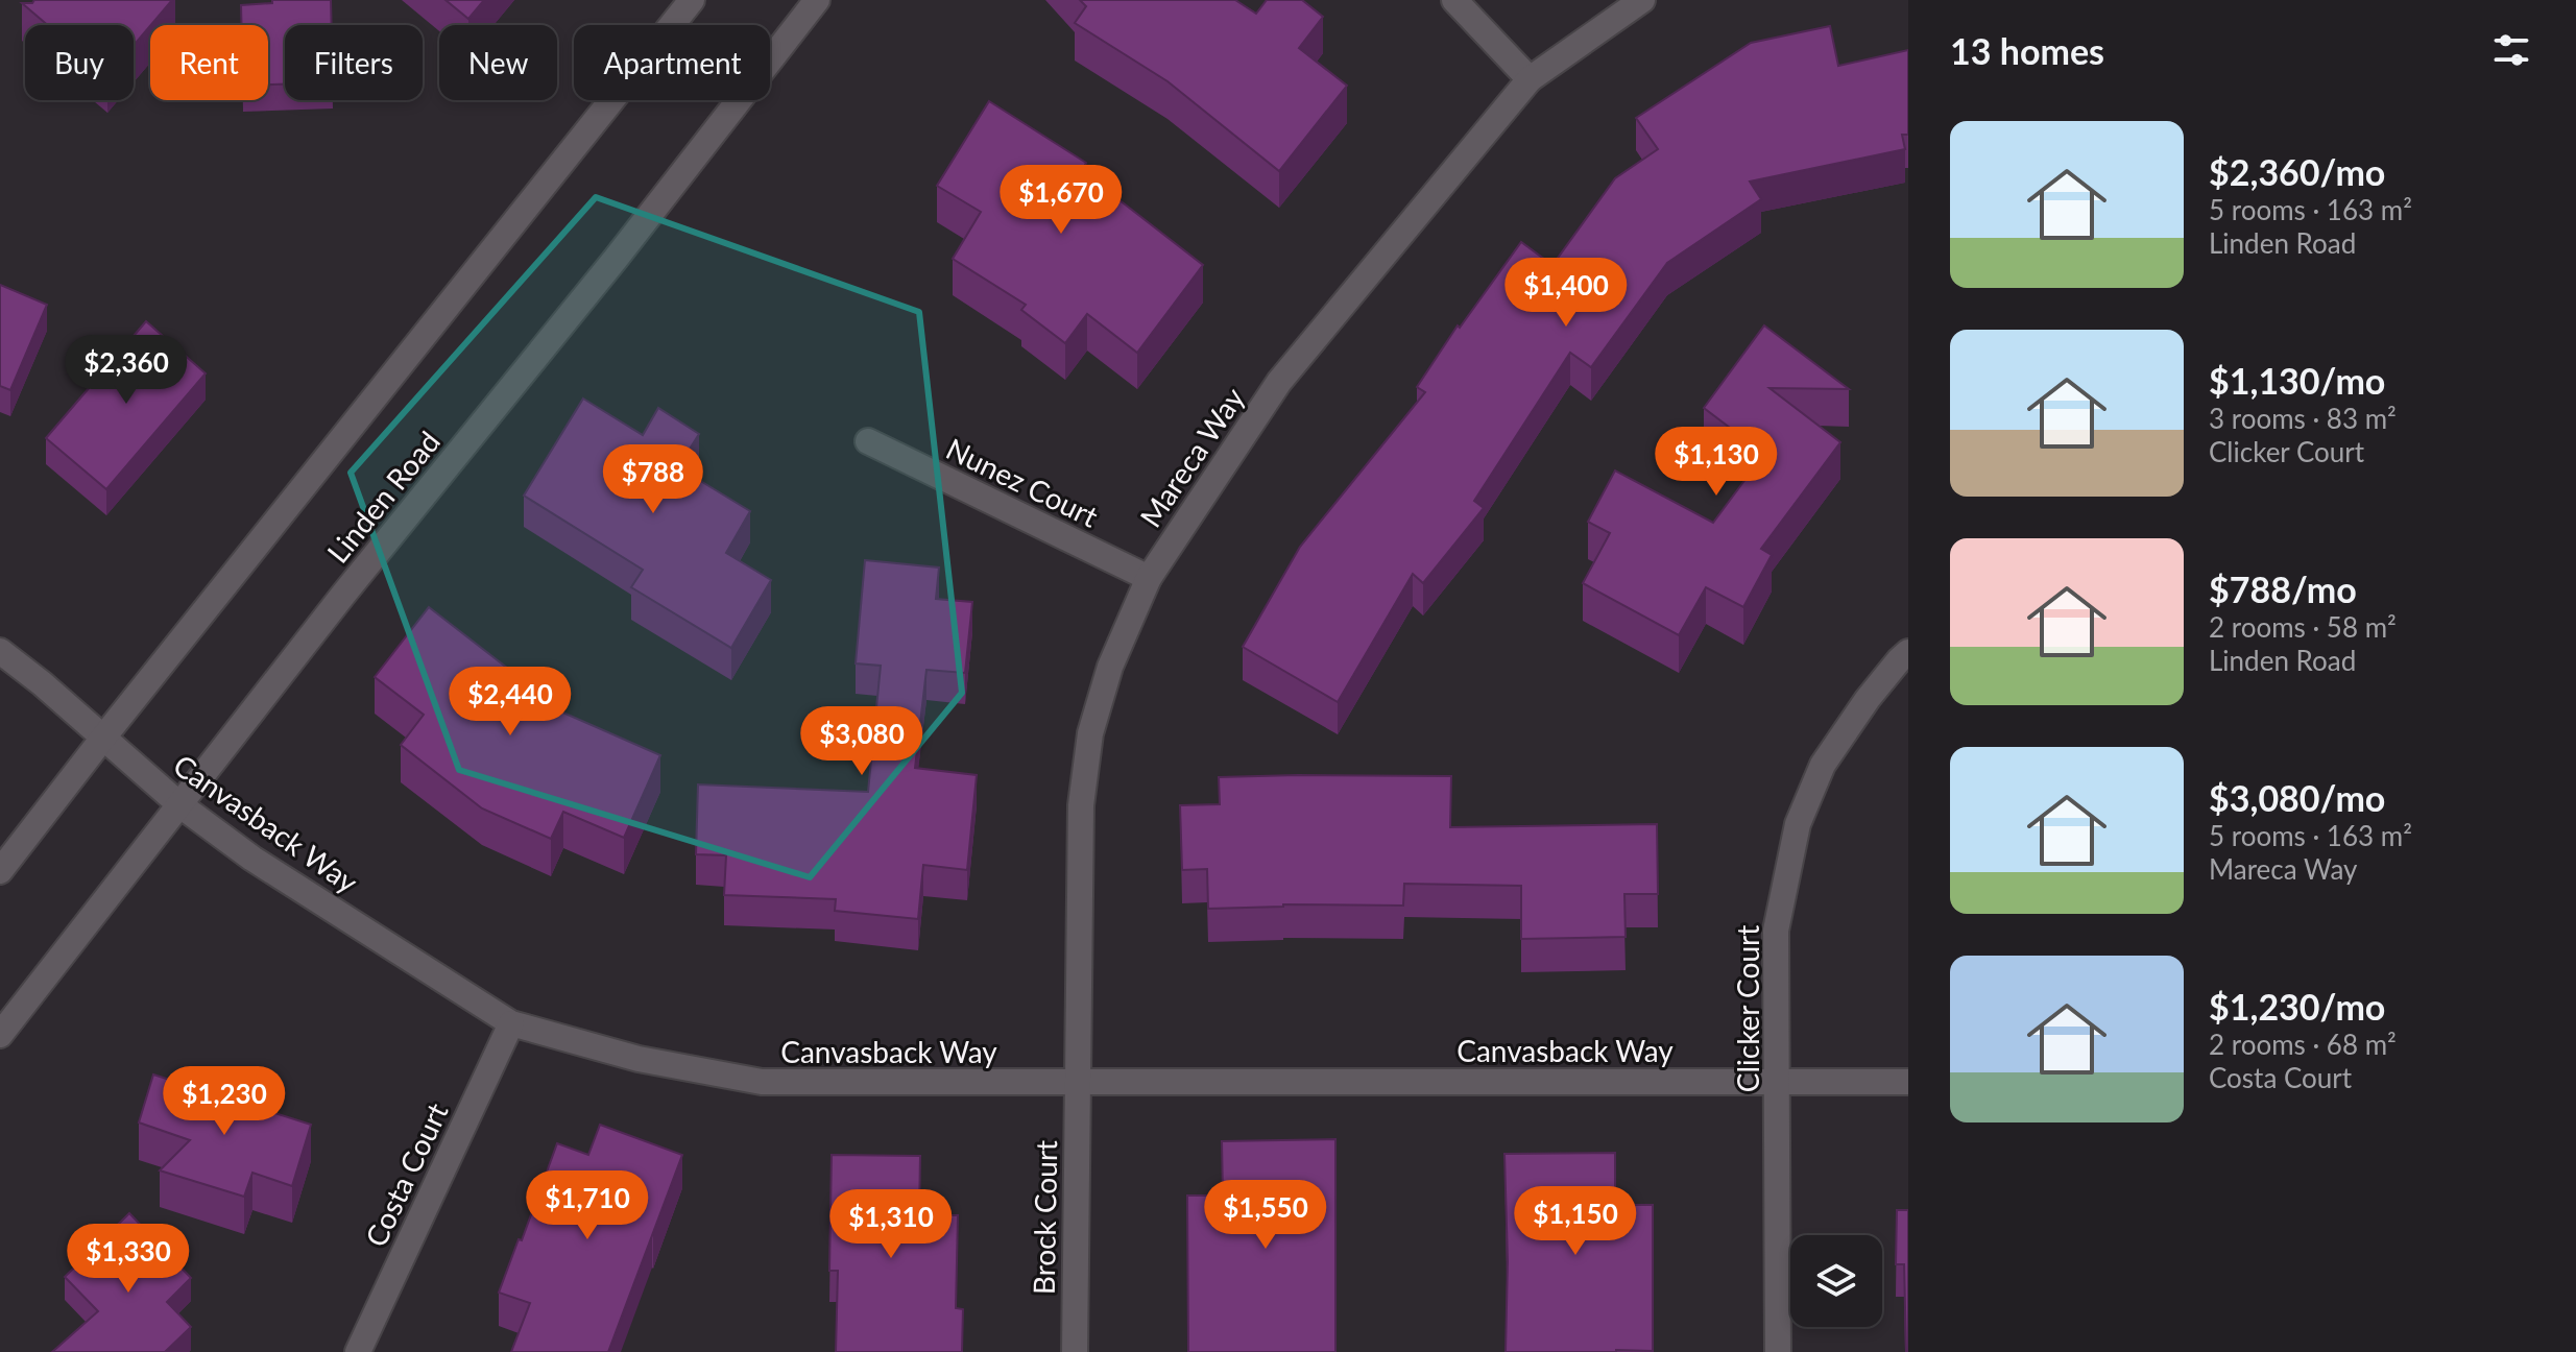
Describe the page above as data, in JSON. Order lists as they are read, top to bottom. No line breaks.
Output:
{"streets":{"street":["Mareca Way","Nunez Court","Linden Road","Canvasback Way","Clicker Court","Costa Court","Brock Court"]},"crossings":[["Mareca Way","Nunez Court"],["Mareca Way","Canvasback Way"],["Mareca Way","Brock Court"],["Linden Road","Canvasback Way"],["Canvasback Way","Clicker Court"],["Canvasback Way","Costa Court"],["Canvasback Way","Brock Court"]],"page":{"heading":"13 homes","chip":["Buy","Rent","Filters","New","Apartment"],"list":[{"name":"$2,360/mo","note":"5 rooms · 163 m² · Linden Road"},{"name":"$1,130/mo","note":"3 rooms · 83 m² · Clicker Court"},{"name":"$788/mo","note":"2 rooms · 58 m² · Linden Road"},{"name":"$3,080/mo","note":"5 rooms · 163 m² · Mareca Way"},{"name":"$1,230/mo","note":"2 rooms · 68 m² · Costa Court"}],"price":["$1,670","$1,400","$2,360","$1,130","$788","$2,440","$3,080","$1,230","$1,710","$1,550","$1,150","$1,310","$1,330"]}}
